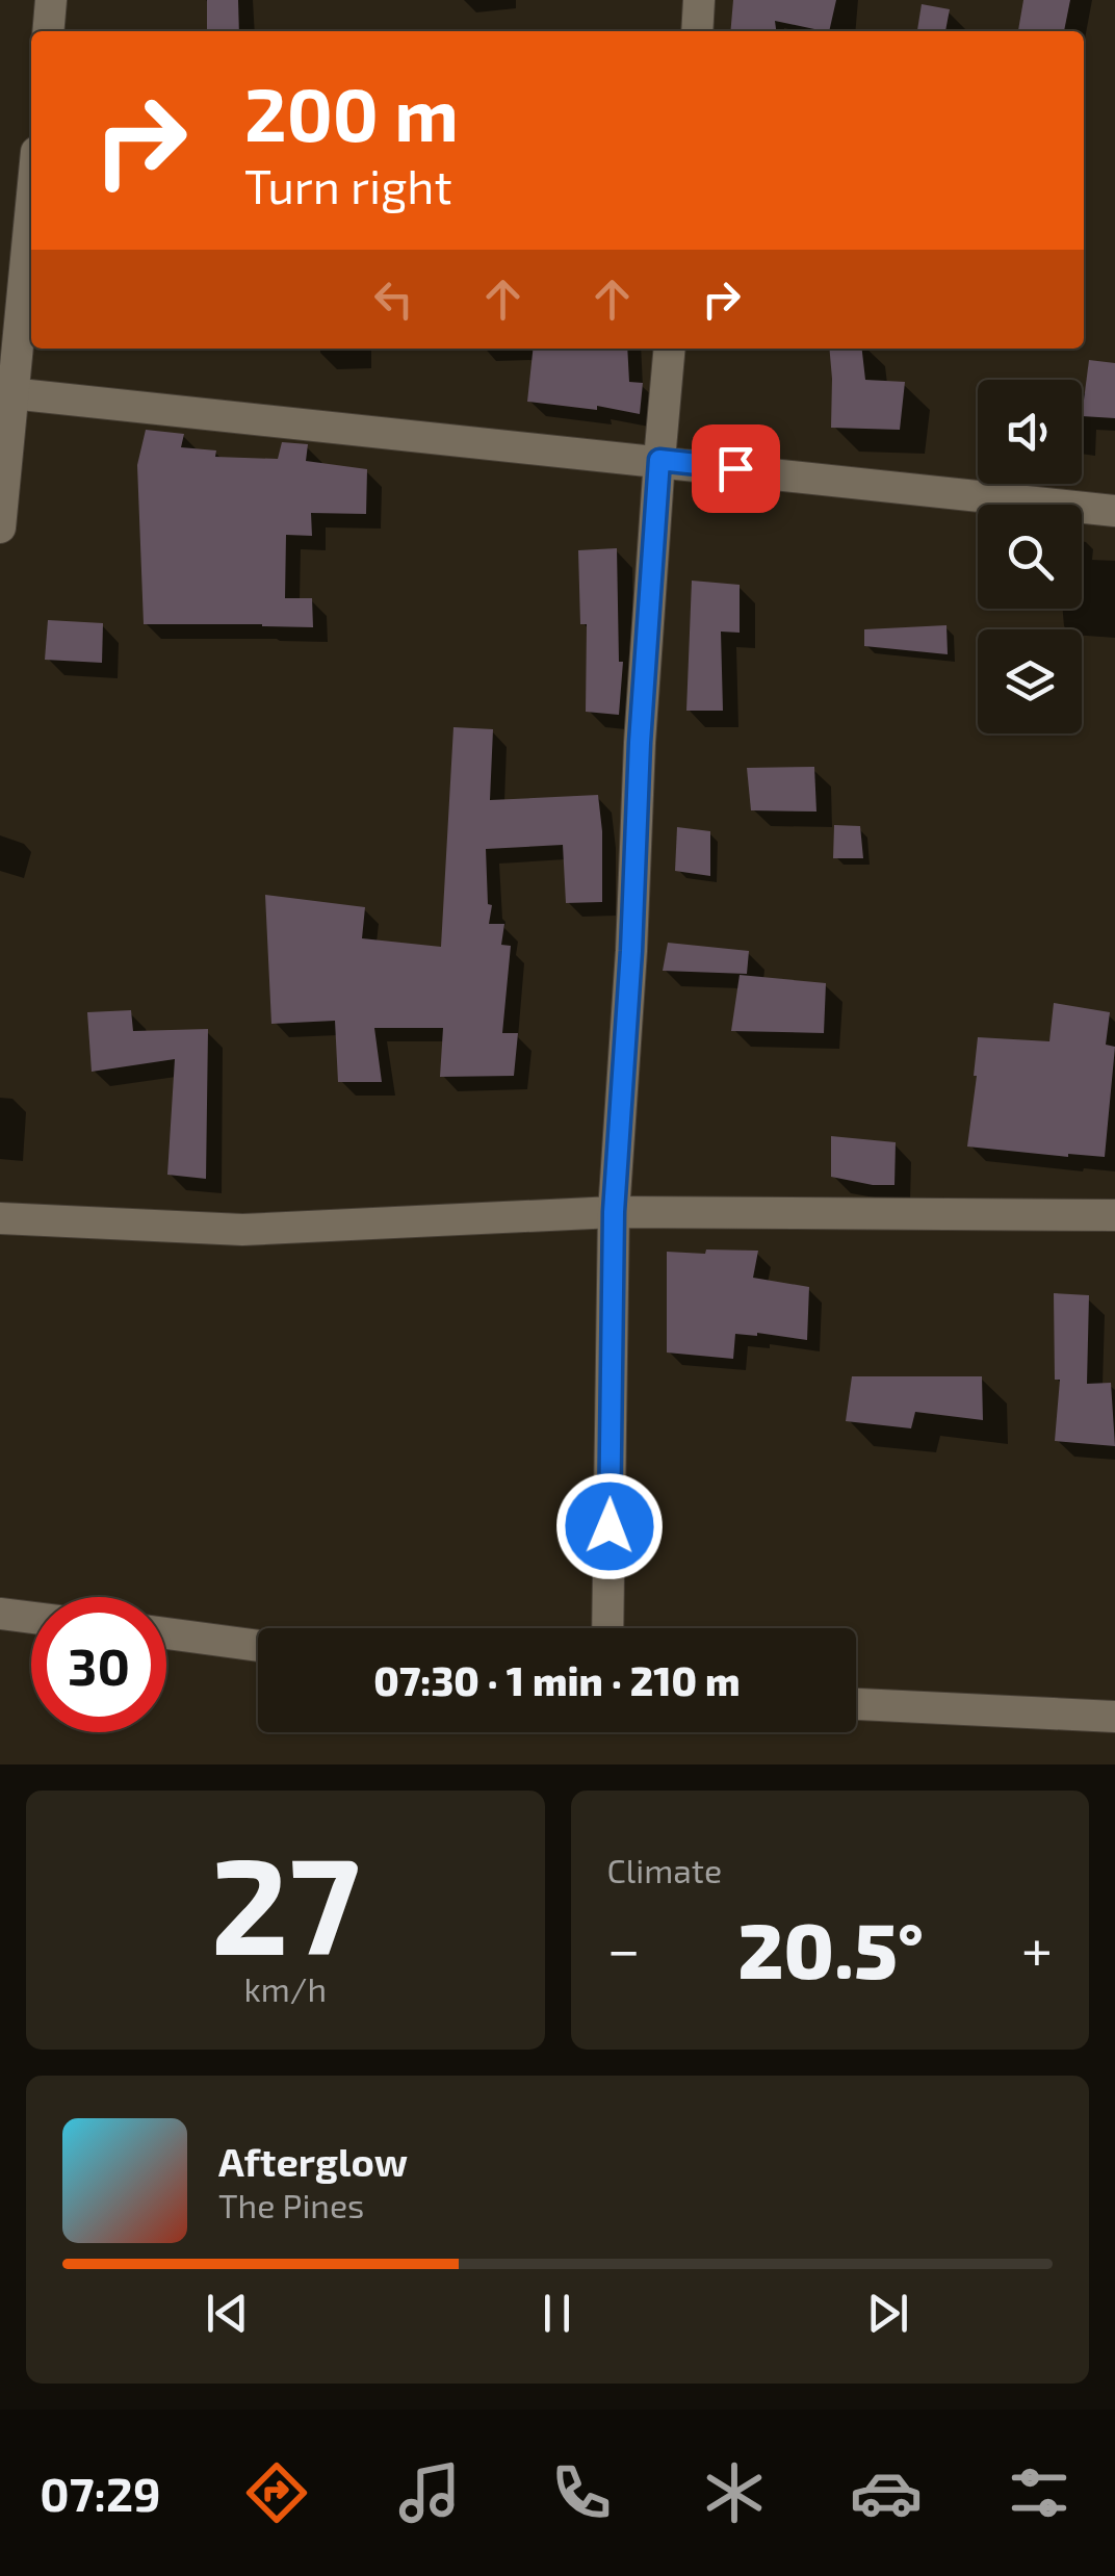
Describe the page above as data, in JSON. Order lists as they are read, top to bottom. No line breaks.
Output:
{"page":{"turn":["200 m","Turn right"],"limit":"30","trip":"07:30 · 1 min · 210 m","tile":[["27","km/h"],"Climate"],"heat":["−","20.5°","+"],"song":["Afterglow","The Pines"],"tabs":"07:29"}}
